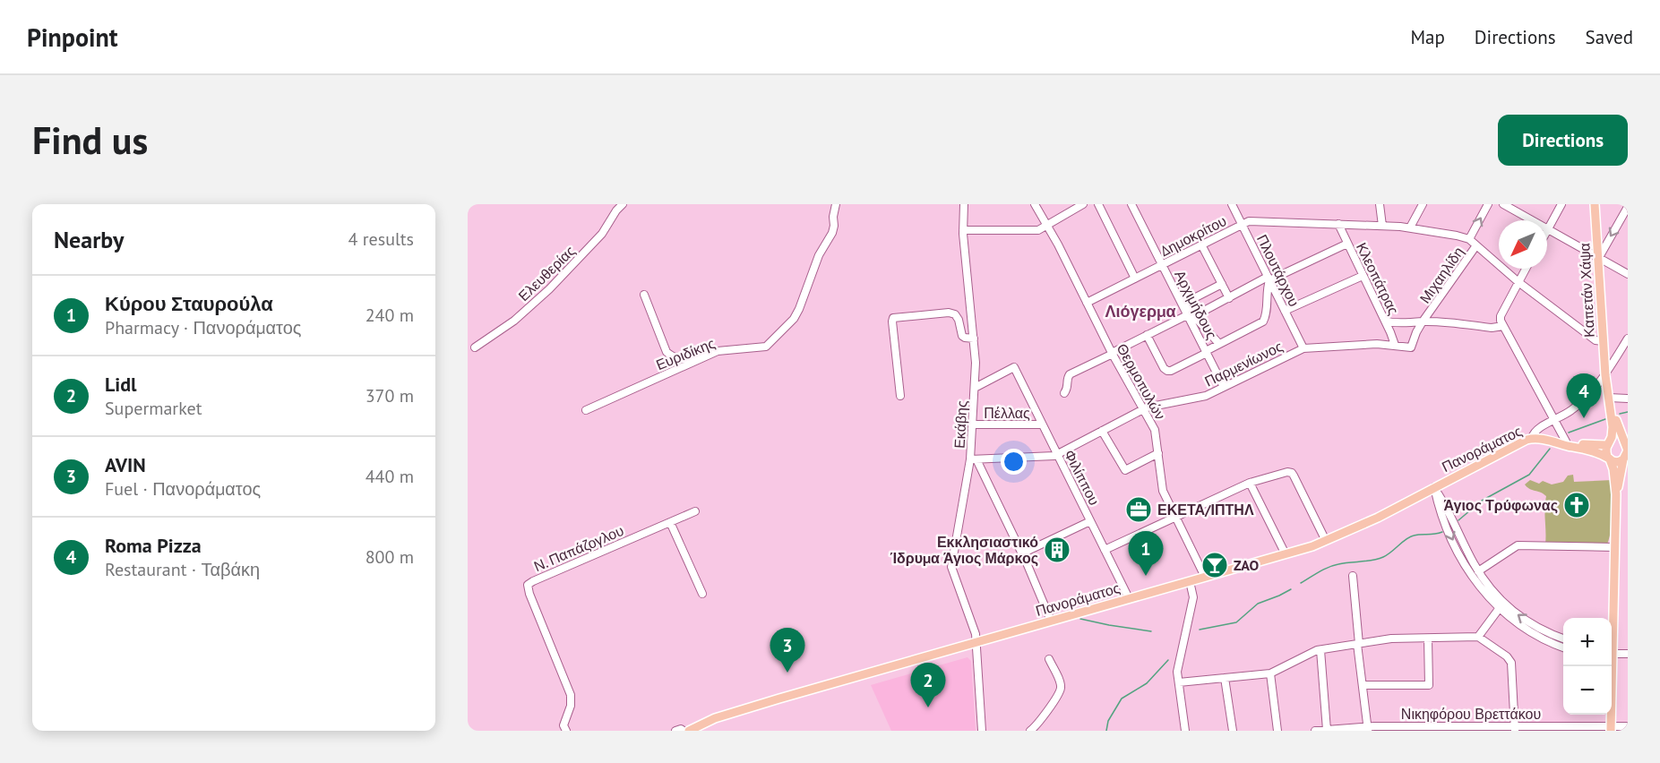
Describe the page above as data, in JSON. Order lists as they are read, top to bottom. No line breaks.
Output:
{"streets":{"main road":["Καπετάν Χάψα","Πανοράματος"],"street":["Δημοκρίτου","Πλουτάρχου","Ελευθερίας","Μιχαηλίδη","Κλεοπάτρας","Αρχιμήδους","Ευριδίκης","Παρμενίωνος","Θερμοπυλών","Πέλλας","Εκάβης","Φιλίππου","Ν. Παπάζογλου","Νικηφόρου Βρεττάκου"]},"crossings":[["Δημοκρίτου","Πλουτάρχου"],["Δημοκρίτου","Μιχαηλίδη"],["Δημοκρίτου","Κλεοπάτρας"],["Δημοκρίτου","Καπετάν Χάψα"],["Δημοκρίτου","Αρχιμήδους"],["Δημοκρίτου","Θερμοπυλών"],["Πλουτάρχου","Παρμενίωνος"],["Μιχαηλίδη","Παρμενίωνος"],["Κλεοπάτρας","Παρμενίωνος"],["Αρχιμήδους","Παρμενίωνος"],["Παρμενίωνος","Θερμοπυλών"],["Παρμενίωνος","Εκάβης"],["Παρμενίωνος","Φιλίππου"],["Θερμοπυλών","Πανοράματος"],["Πέλλας","Εκάβης"],["Πέλλας","Φιλίππου"],["Εκάβης","Πανοράματος"],["Εκάβης","Φιλίππου"],["Πανοράματος","Φιλίππου"]],"districts":["Λιόγερμα"],"places":{"church":["Άγιος Τρύφωνας"],"office":["ΕΚΕΤΑ/ΙΠΤΗΛ"],"building":["Εκκλησιαστικό Ίδρυμα Άγιος Μάρκος"],"bar":["ZAO"]},"north":"bottom left","page":{"header":"Pinpoint","nav":["Map","Directions","Saved"],"buttons":"Directions","title":"Find us","heading":["Nearby","4 results"],"list":[{"mark":"1","name":"Κύρου Σταυρούλα","note":"Pharmacy · Πανοράματος","value":"240 m"},{"mark":"2","name":"Lidl","note":"Supermarket","value":"370 m"},{"mark":"3","name":"AVIN","note":"Fuel · Πανοράματος","value":"440 m"},{"mark":"4","name":"Roma Pizza","note":"Restaurant · Ταβάκη","value":"800 m"}],"pins":["4","1","3","2"],"map_buttons":["+","−"]}}
